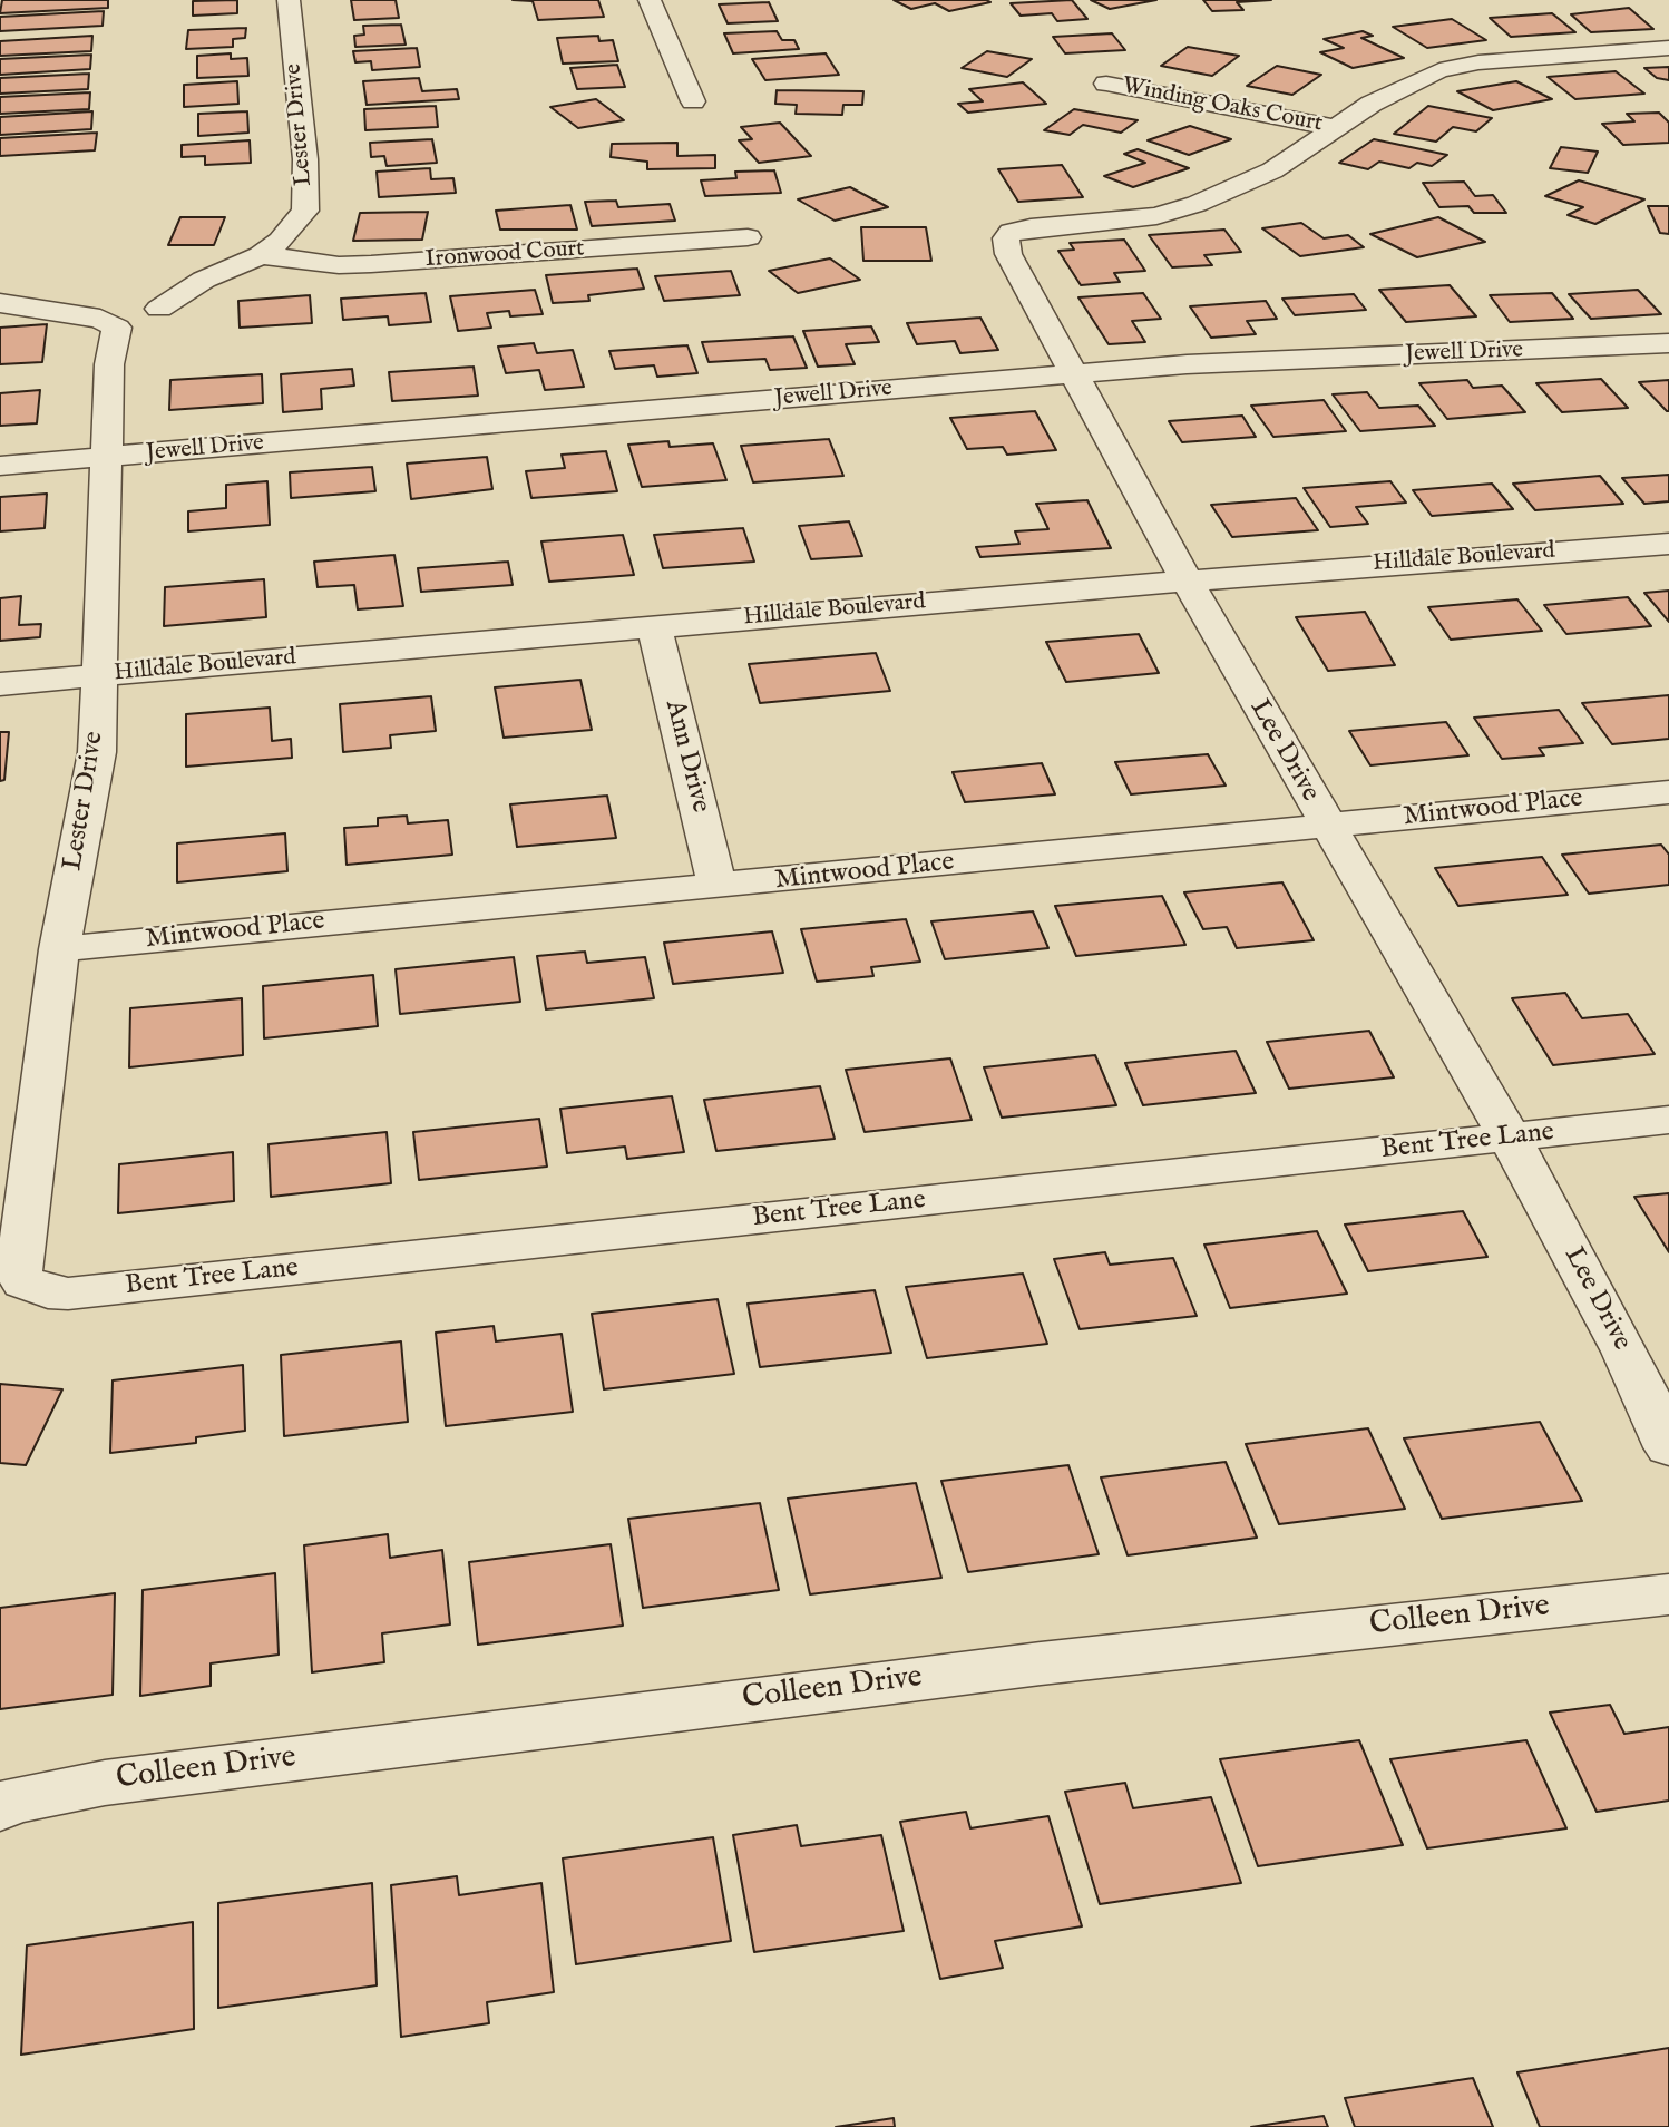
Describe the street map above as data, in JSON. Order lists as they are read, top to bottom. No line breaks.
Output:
{"streets":{"street":["Winding Oaks Court","Lester Drive","Ironwood Court","Jewell Drive","Hilldale Boulevard","Lee Drive","Ann Drive","Mintwood Place","Bent Tree Lane","Colleen Drive"]},"crossings":[["Winding Oaks Court","Lee Drive"],["Lester Drive","Ironwood Court"],["Lester Drive","Jewell Drive"],["Lester Drive","Hilldale Boulevard"],["Lester Drive","Mintwood Place"],["Lester Drive","Bent Tree Lane"],["Jewell Drive","Lee Drive"],["Hilldale Boulevard","Lee Drive"],["Hilldale Boulevard","Ann Drive"],["Lee Drive","Mintwood Place"],["Lee Drive","Bent Tree Lane"],["Ann Drive","Mintwood Place"]]}
